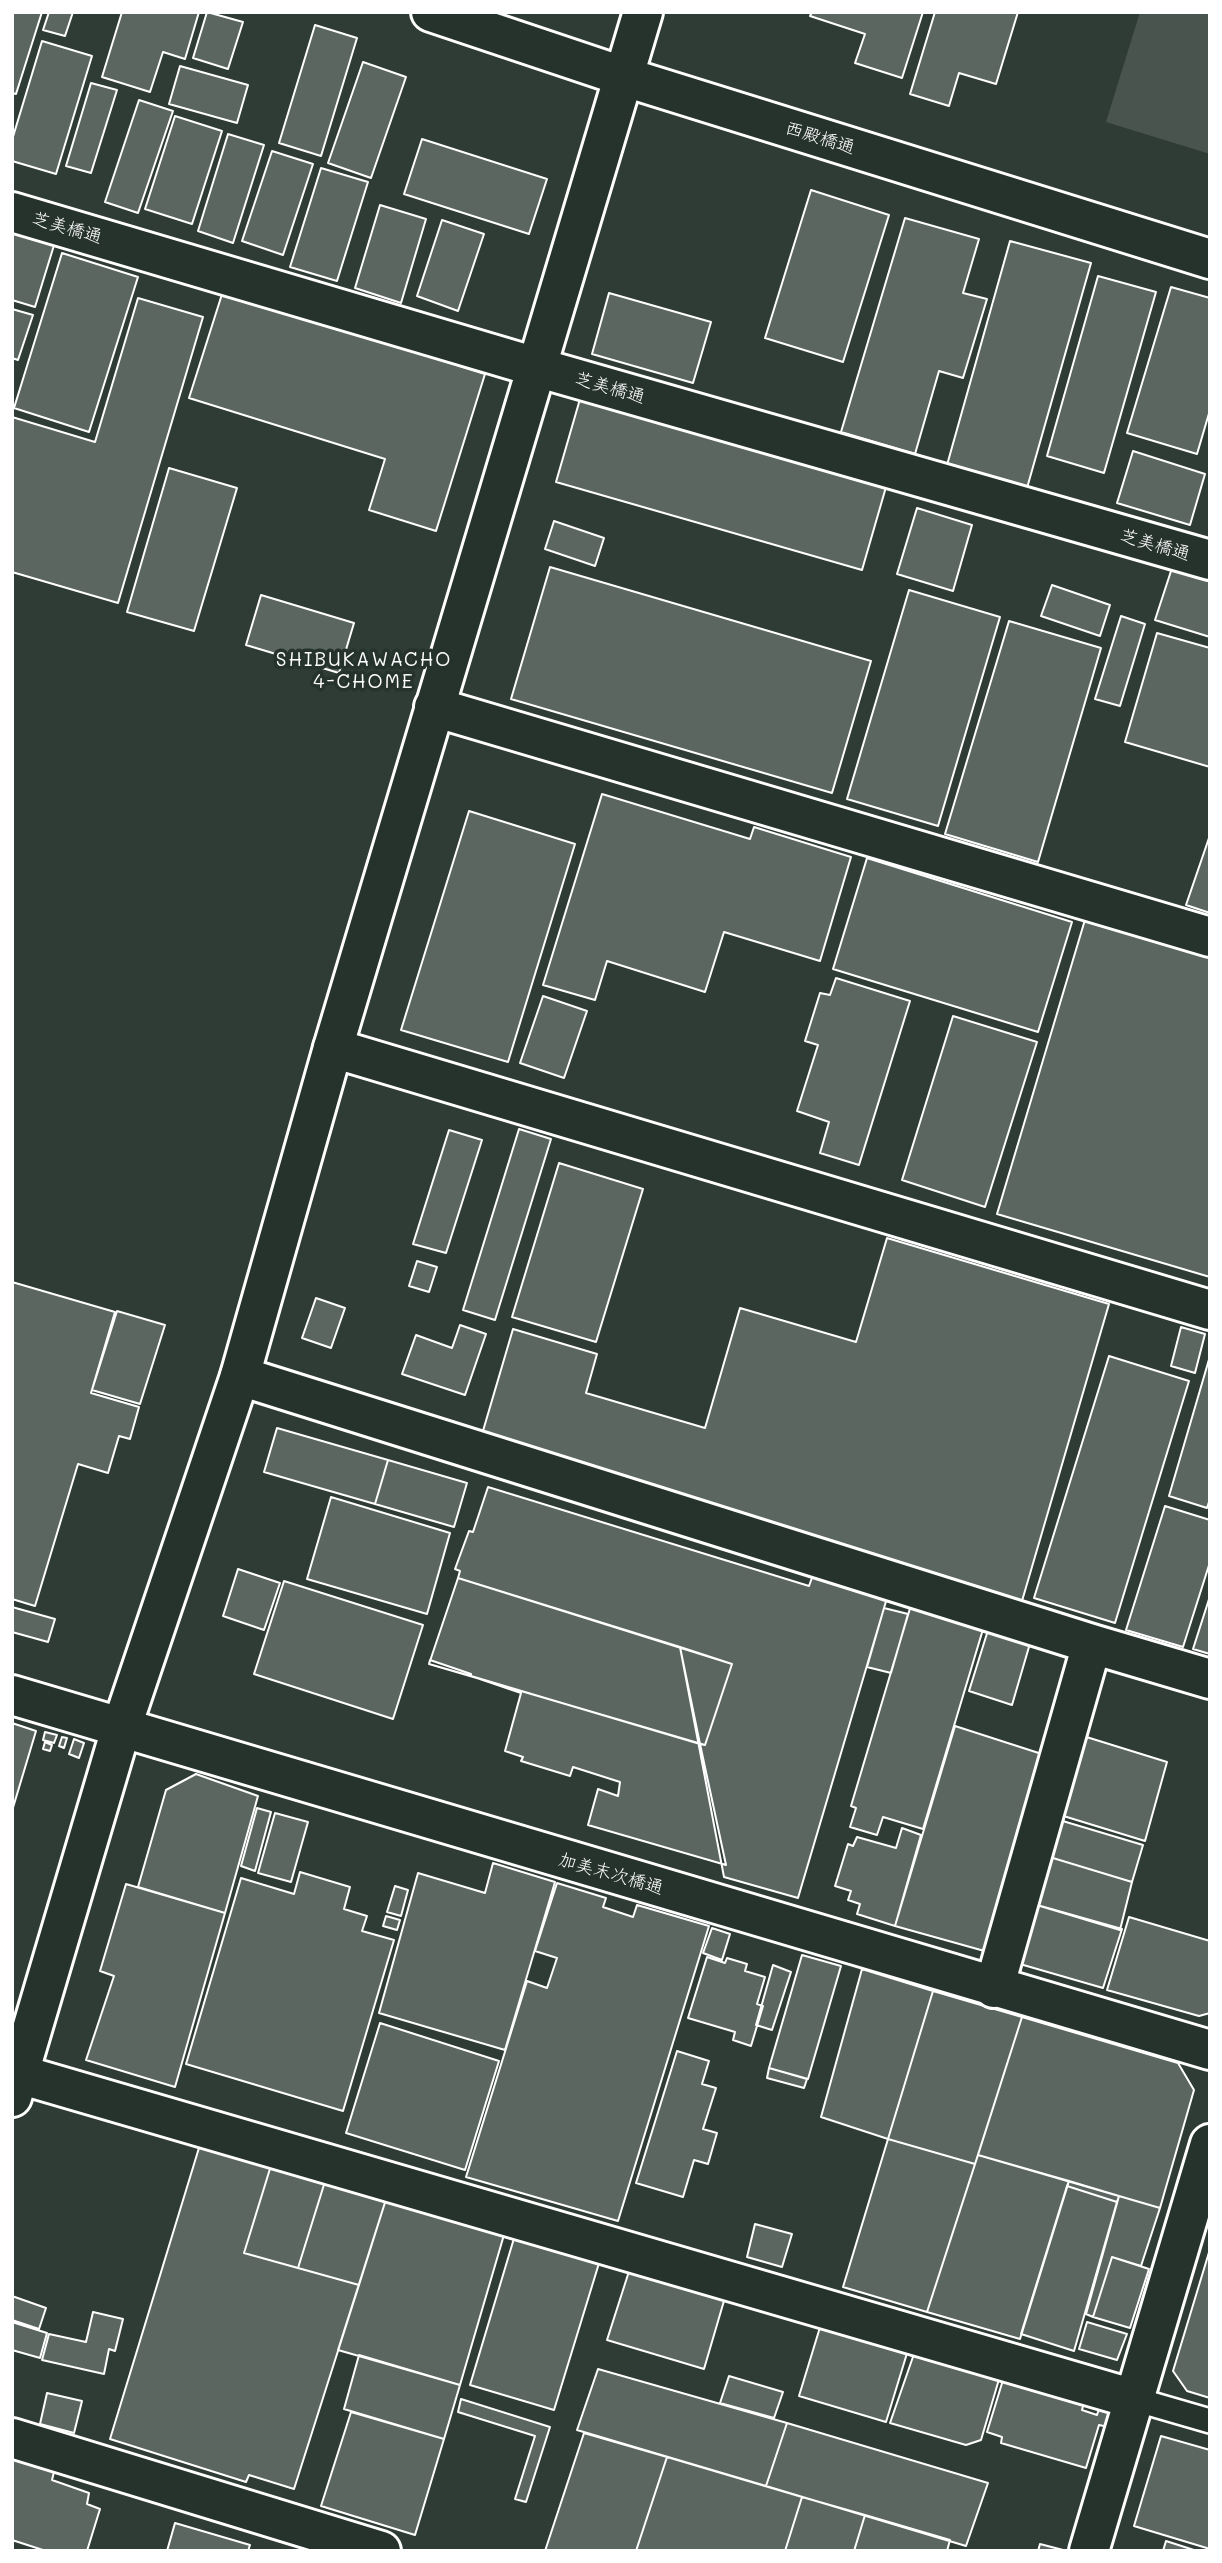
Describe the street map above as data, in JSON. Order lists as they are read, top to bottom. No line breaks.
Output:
{"streets":{"street":["西殿橋通","芝美橋通","加美末次橋通"]},"districts":["SHIBUKAWACHO 4-CHOME"]}
